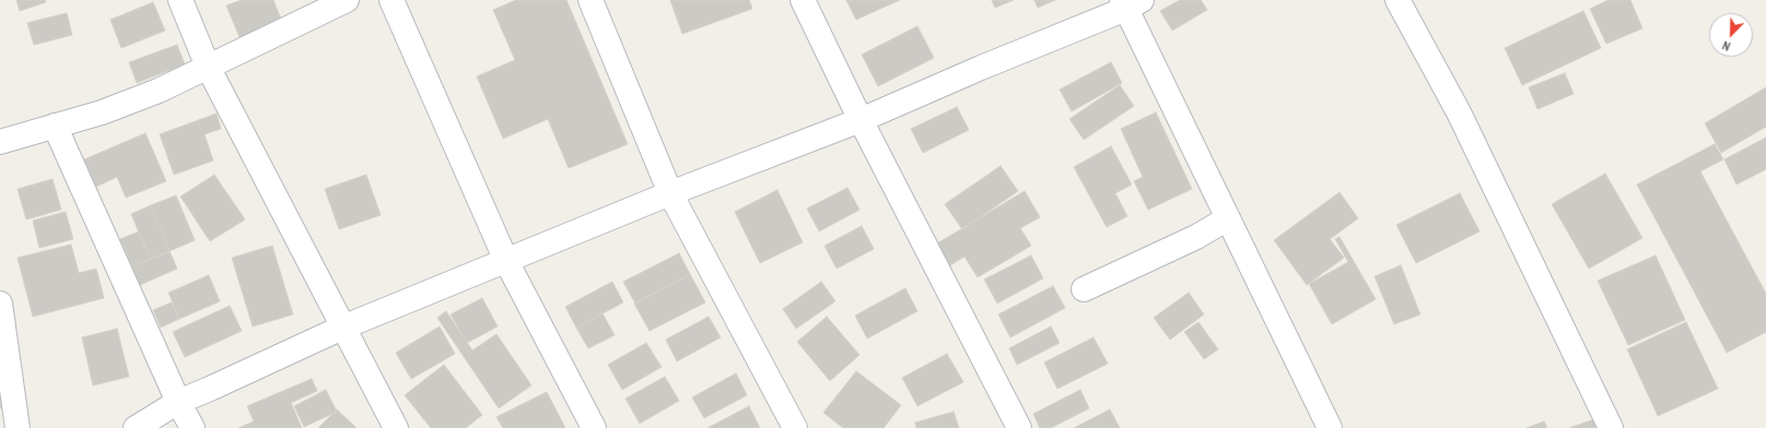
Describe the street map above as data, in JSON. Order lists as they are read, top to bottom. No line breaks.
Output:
{"north":"bottom left"}
